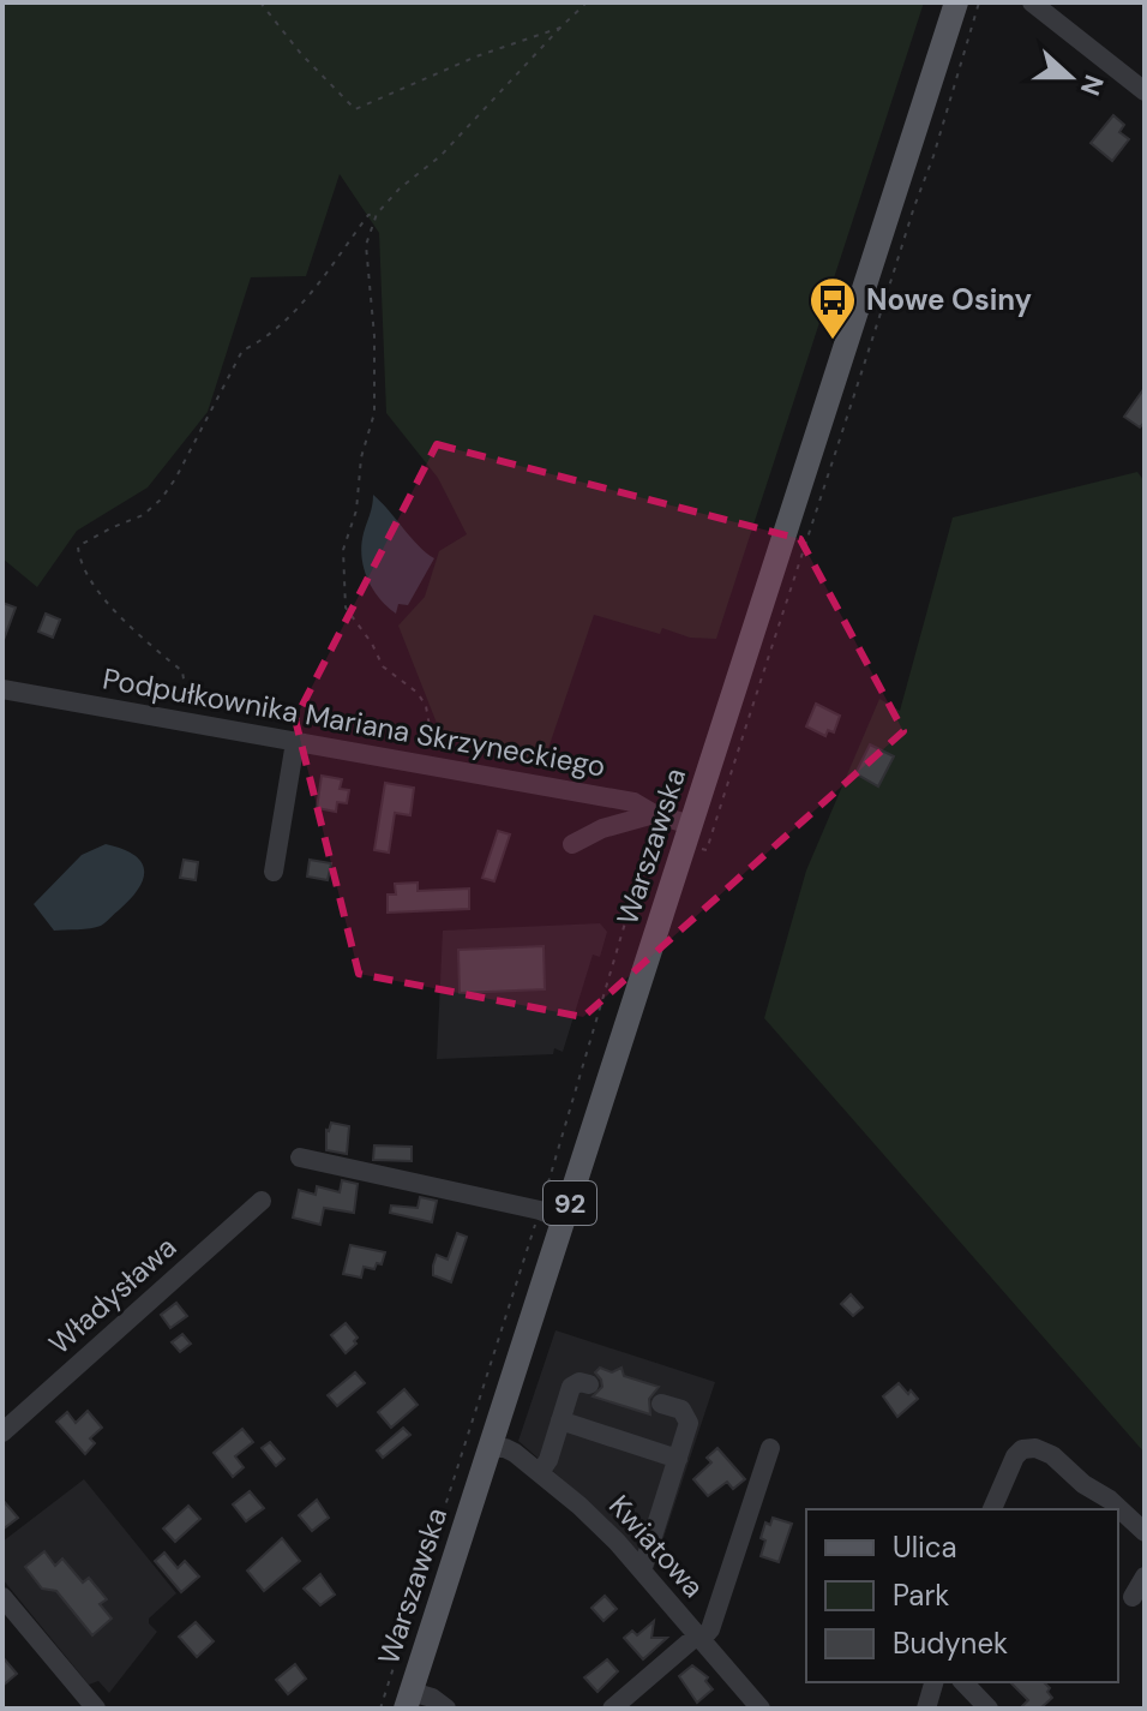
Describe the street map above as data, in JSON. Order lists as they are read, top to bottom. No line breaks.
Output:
{"streets":{"main road":["Warszawska","92"],"street":["Podpułkownika Mariana Skrzyneckiego","Władysława","Kwiatowa"]},"crossings":[["Podpułkownika Mariana Skrzyneckiego","Warszawska"],["Warszawska","Kwiatowa"]],"places":{"bus stop":["Nowe Osiny"]},"legend":["Ulica","Park","Budynek"],"north":"right"}
